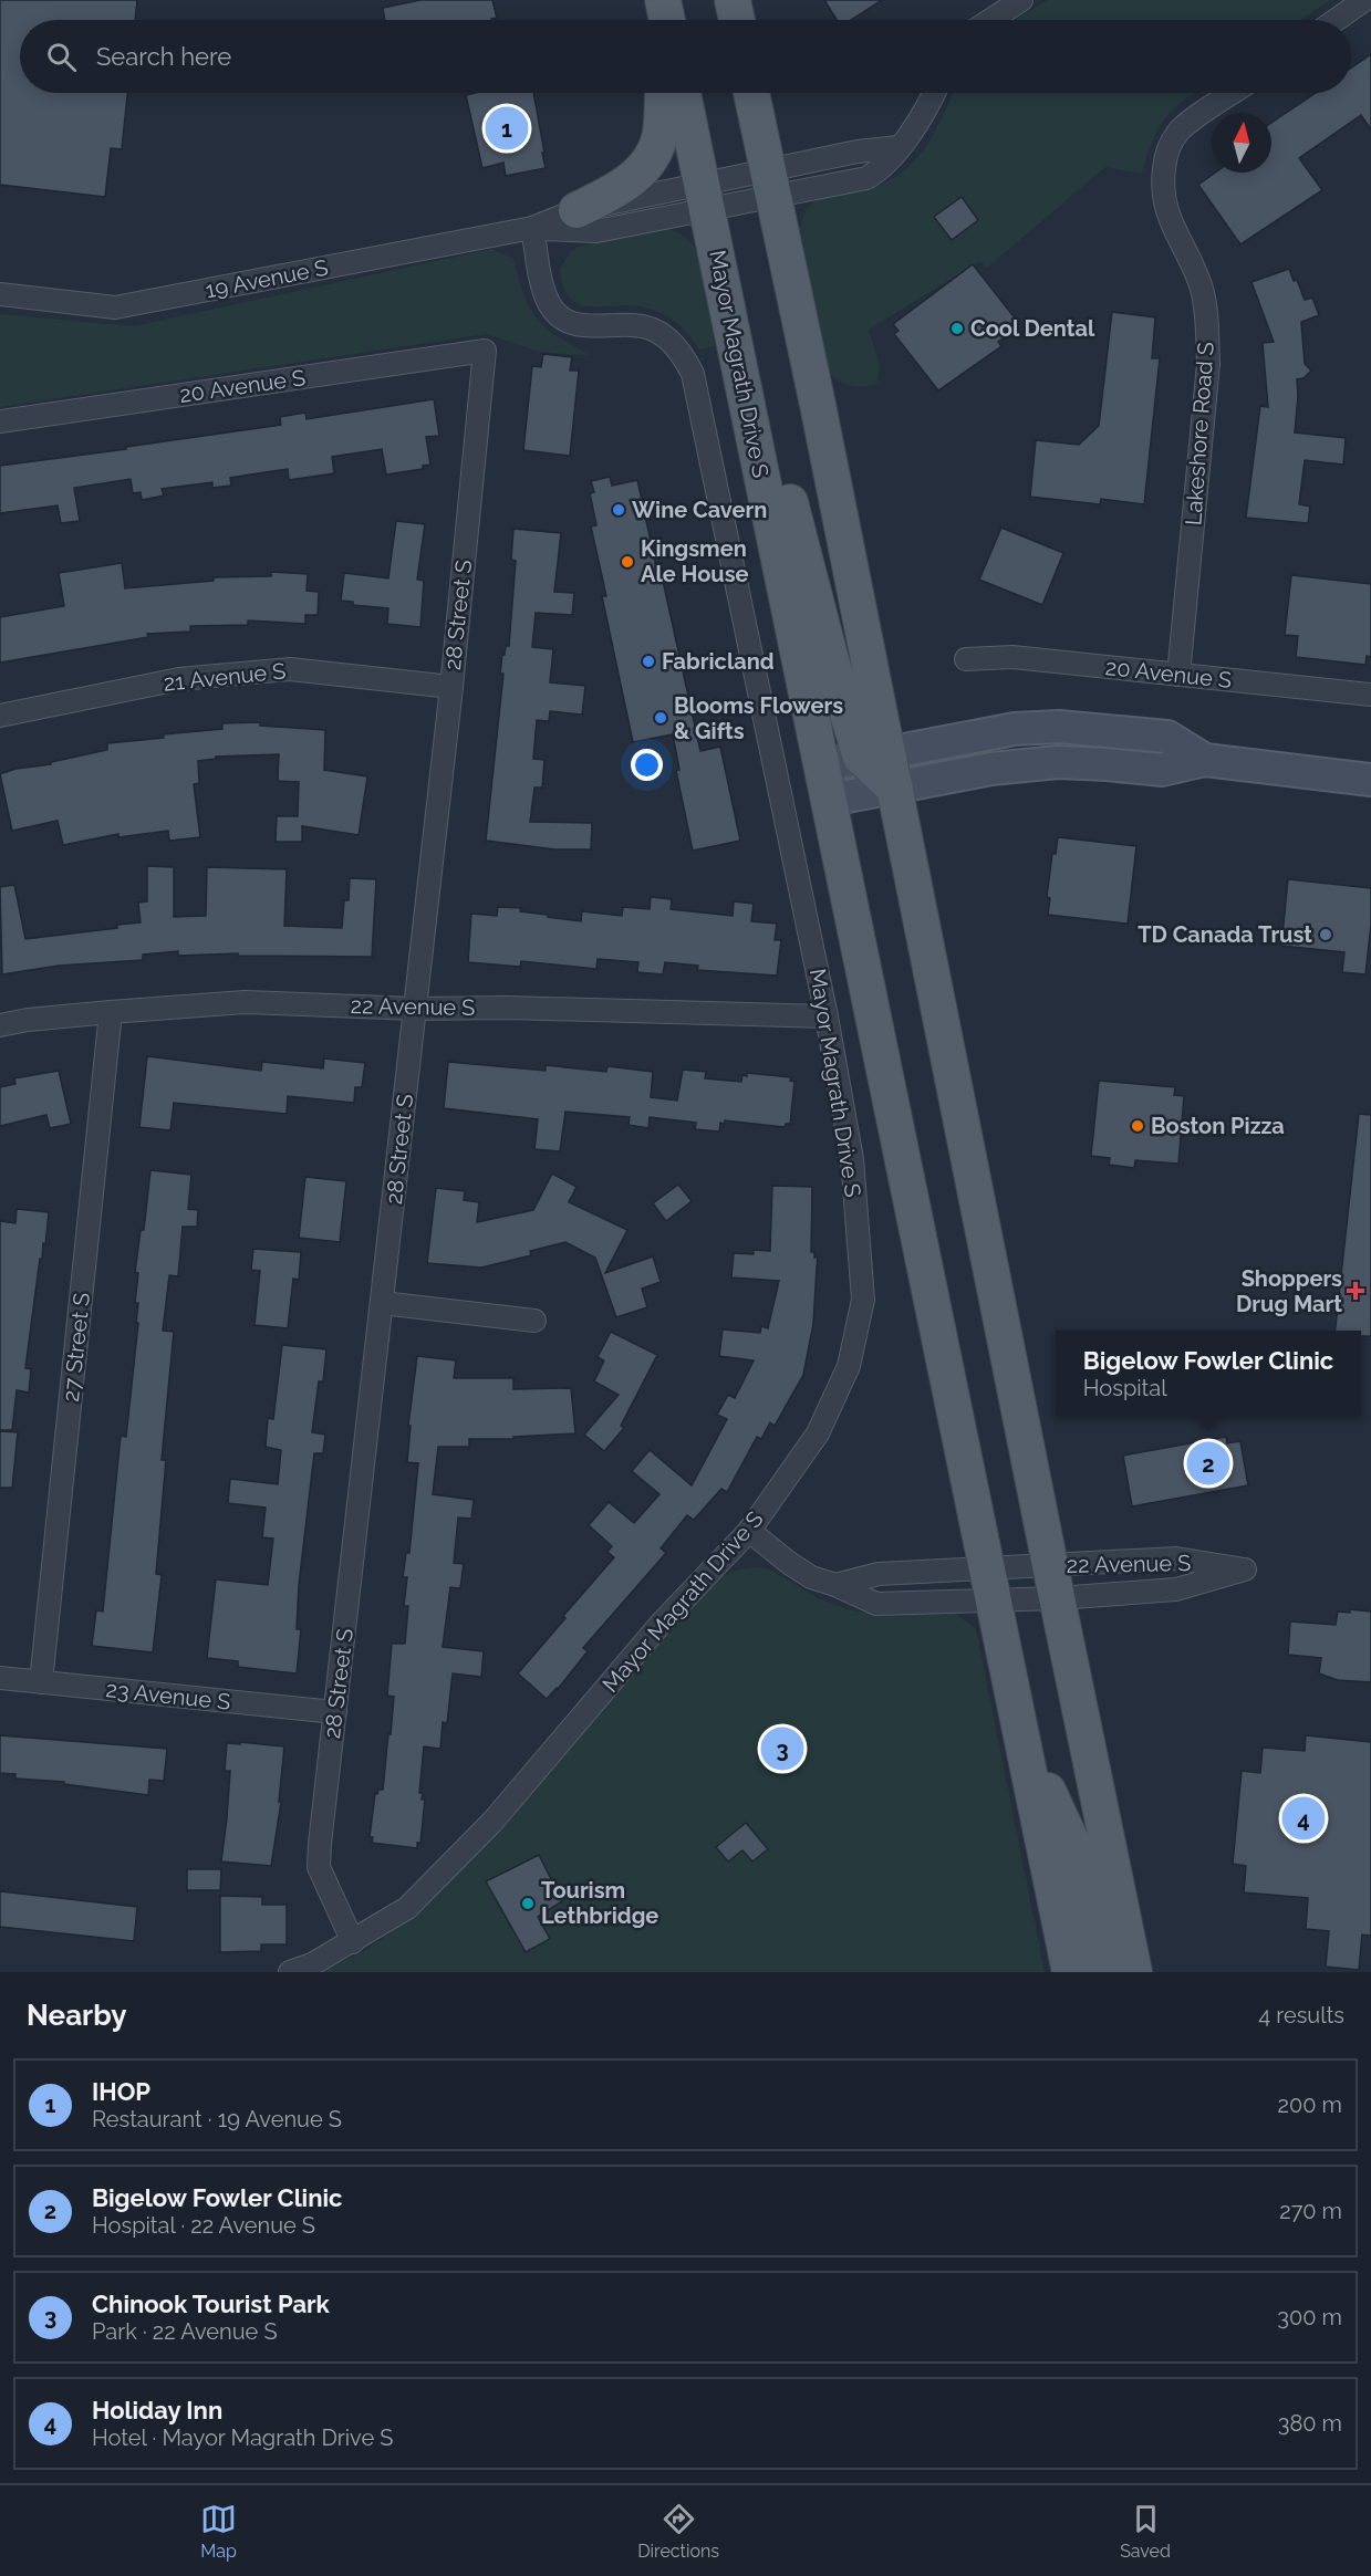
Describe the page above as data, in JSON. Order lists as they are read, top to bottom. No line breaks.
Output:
{"streets":{"main road":["Mayor Magrath Drive S"],"street":["19 Avenue S","20 Avenue S","Lakeshore Road S","28 Street S","21 Avenue S","22 Avenue S","27 Street S","23 Avenue S"]},"crossings":[["19 Avenue S","Mayor Magrath Drive S"],["Mayor Magrath Drive S","28 Street S"],["Mayor Magrath Drive S","22 Avenue S"],["20 Avenue S","Lakeshore Road S"],["20 Avenue S","28 Street S"],["28 Street S","21 Avenue S"],["28 Street S","22 Avenue S"],["28 Street S","23 Avenue S"],["22 Avenue S","27 Street S"],["27 Street S","23 Avenue S"]],"places":{"other":["Cool Dental","Wine Cavern","Kingsmen Ale House","Fabricland","Blooms Flowers & Gifts","TD Canada Trust","Boston Pizza","Tourism Lethbridge"],"health":["Shoppers Drug Mart"]},"north":"top","page":{"search":"Search here","pins":["1","2","3","4"],"popup":["Bigelow Fowler Clinic","Hospital"],"heading":["Nearby","4 results"],"list":[{"mark":"1","name":"IHOP","note":"Restaurant · 19 Avenue S","value":"200 m"},{"mark":"2","name":"Bigelow Fowler Clinic","note":"Hospital · 22 Avenue S","value":"270 m"},{"mark":"3","name":"Chinook Tourist Park","note":"Park · 22 Avenue S","value":"300 m"},{"mark":"4","name":"Holiday Inn","note":"Hotel · Mayor Magrath Drive S","value":"380 m"}],"nav":["Map","Directions","Saved"]}}
